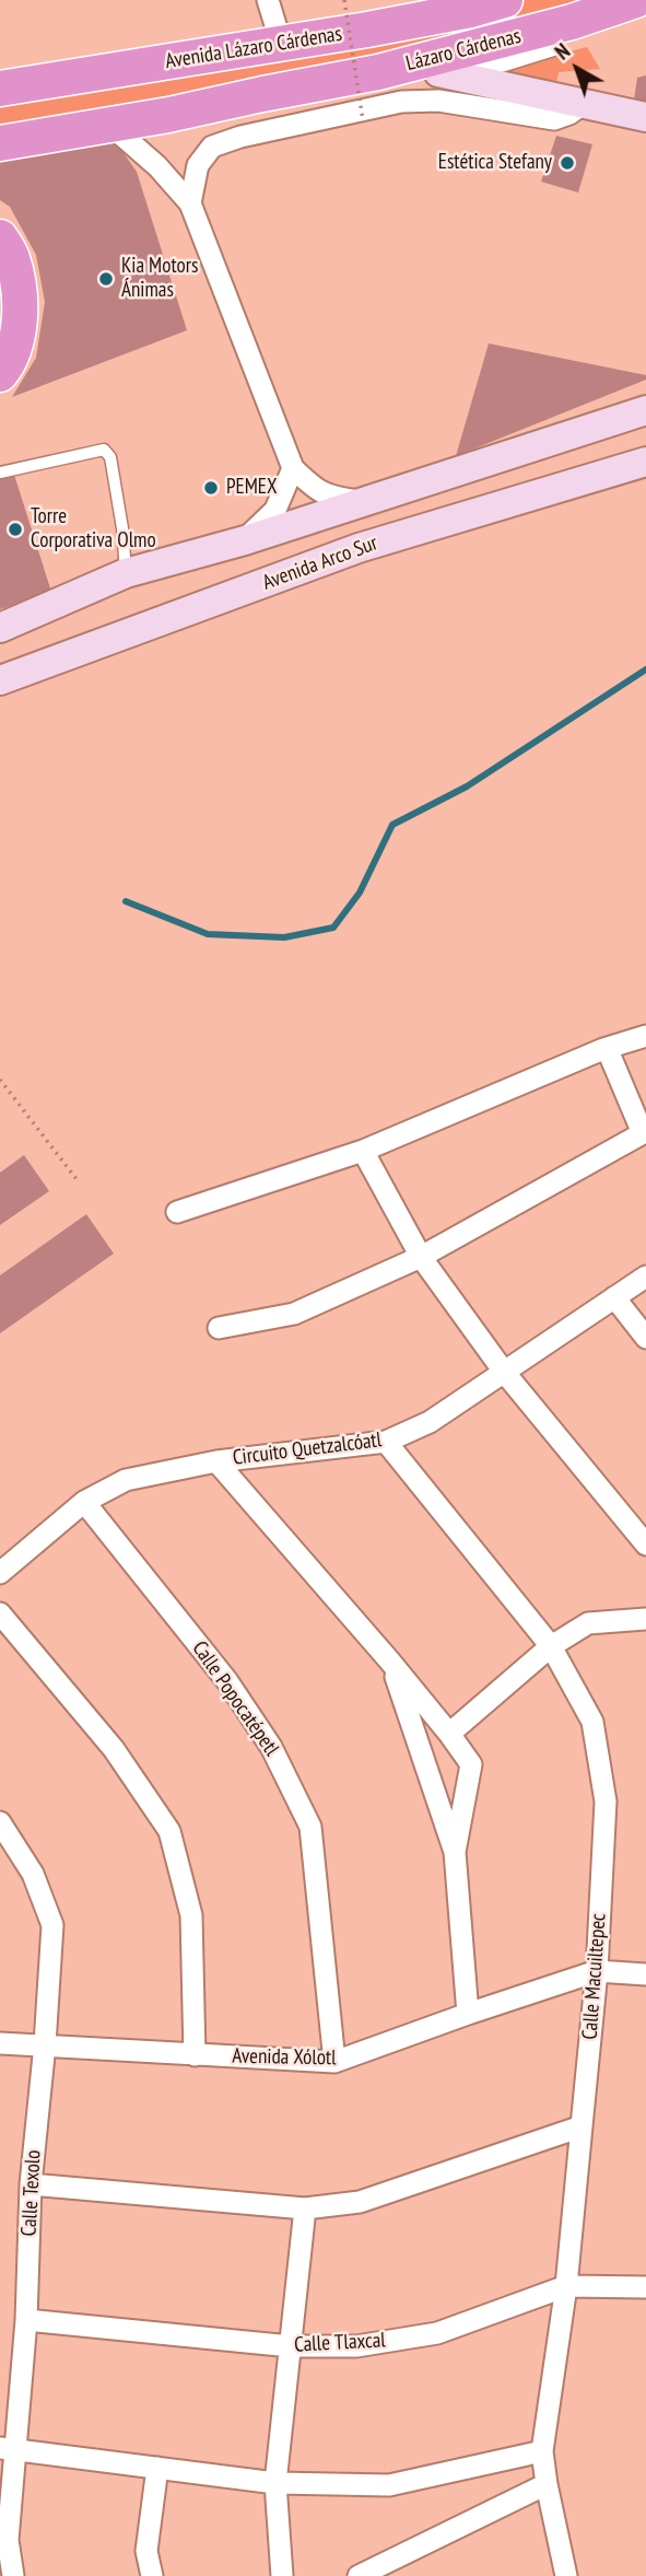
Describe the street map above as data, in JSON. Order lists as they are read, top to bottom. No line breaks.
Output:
{"streets":{"highway":["Avenida Lázaro Cárdenas","Lázaro Cárdenas"],"main road":["Avenida Arco Sur"],"street":["Circuito Quetzalcóatl","Calle Popocatépetl","Calle Macuiltepec","Avenida Xólotl","Calle Texolo","Calle Tlaxcal"]},"crossings":[["Avenida Lázaro Cárdenas","Lázaro Cárdenas"],["Circuito Quetzalcóatl","Calle Popocatépetl"],["Circuito Quetzalcóatl","Calle Macuiltepec"],["Calle Popocatépetl","Avenida Xólotl"],["Calle Macuiltepec","Avenida Xólotl"],["Calle Macuiltepec","Calle Tlaxcal"],["Avenida Xólotl","Calle Texolo"],["Calle Texolo","Calle Tlaxcal"]],"places":["Estética Stefany","Kia Motors Ánimas","PEMEX","Torre Corporativa Olmo"],"north":"top left"}
